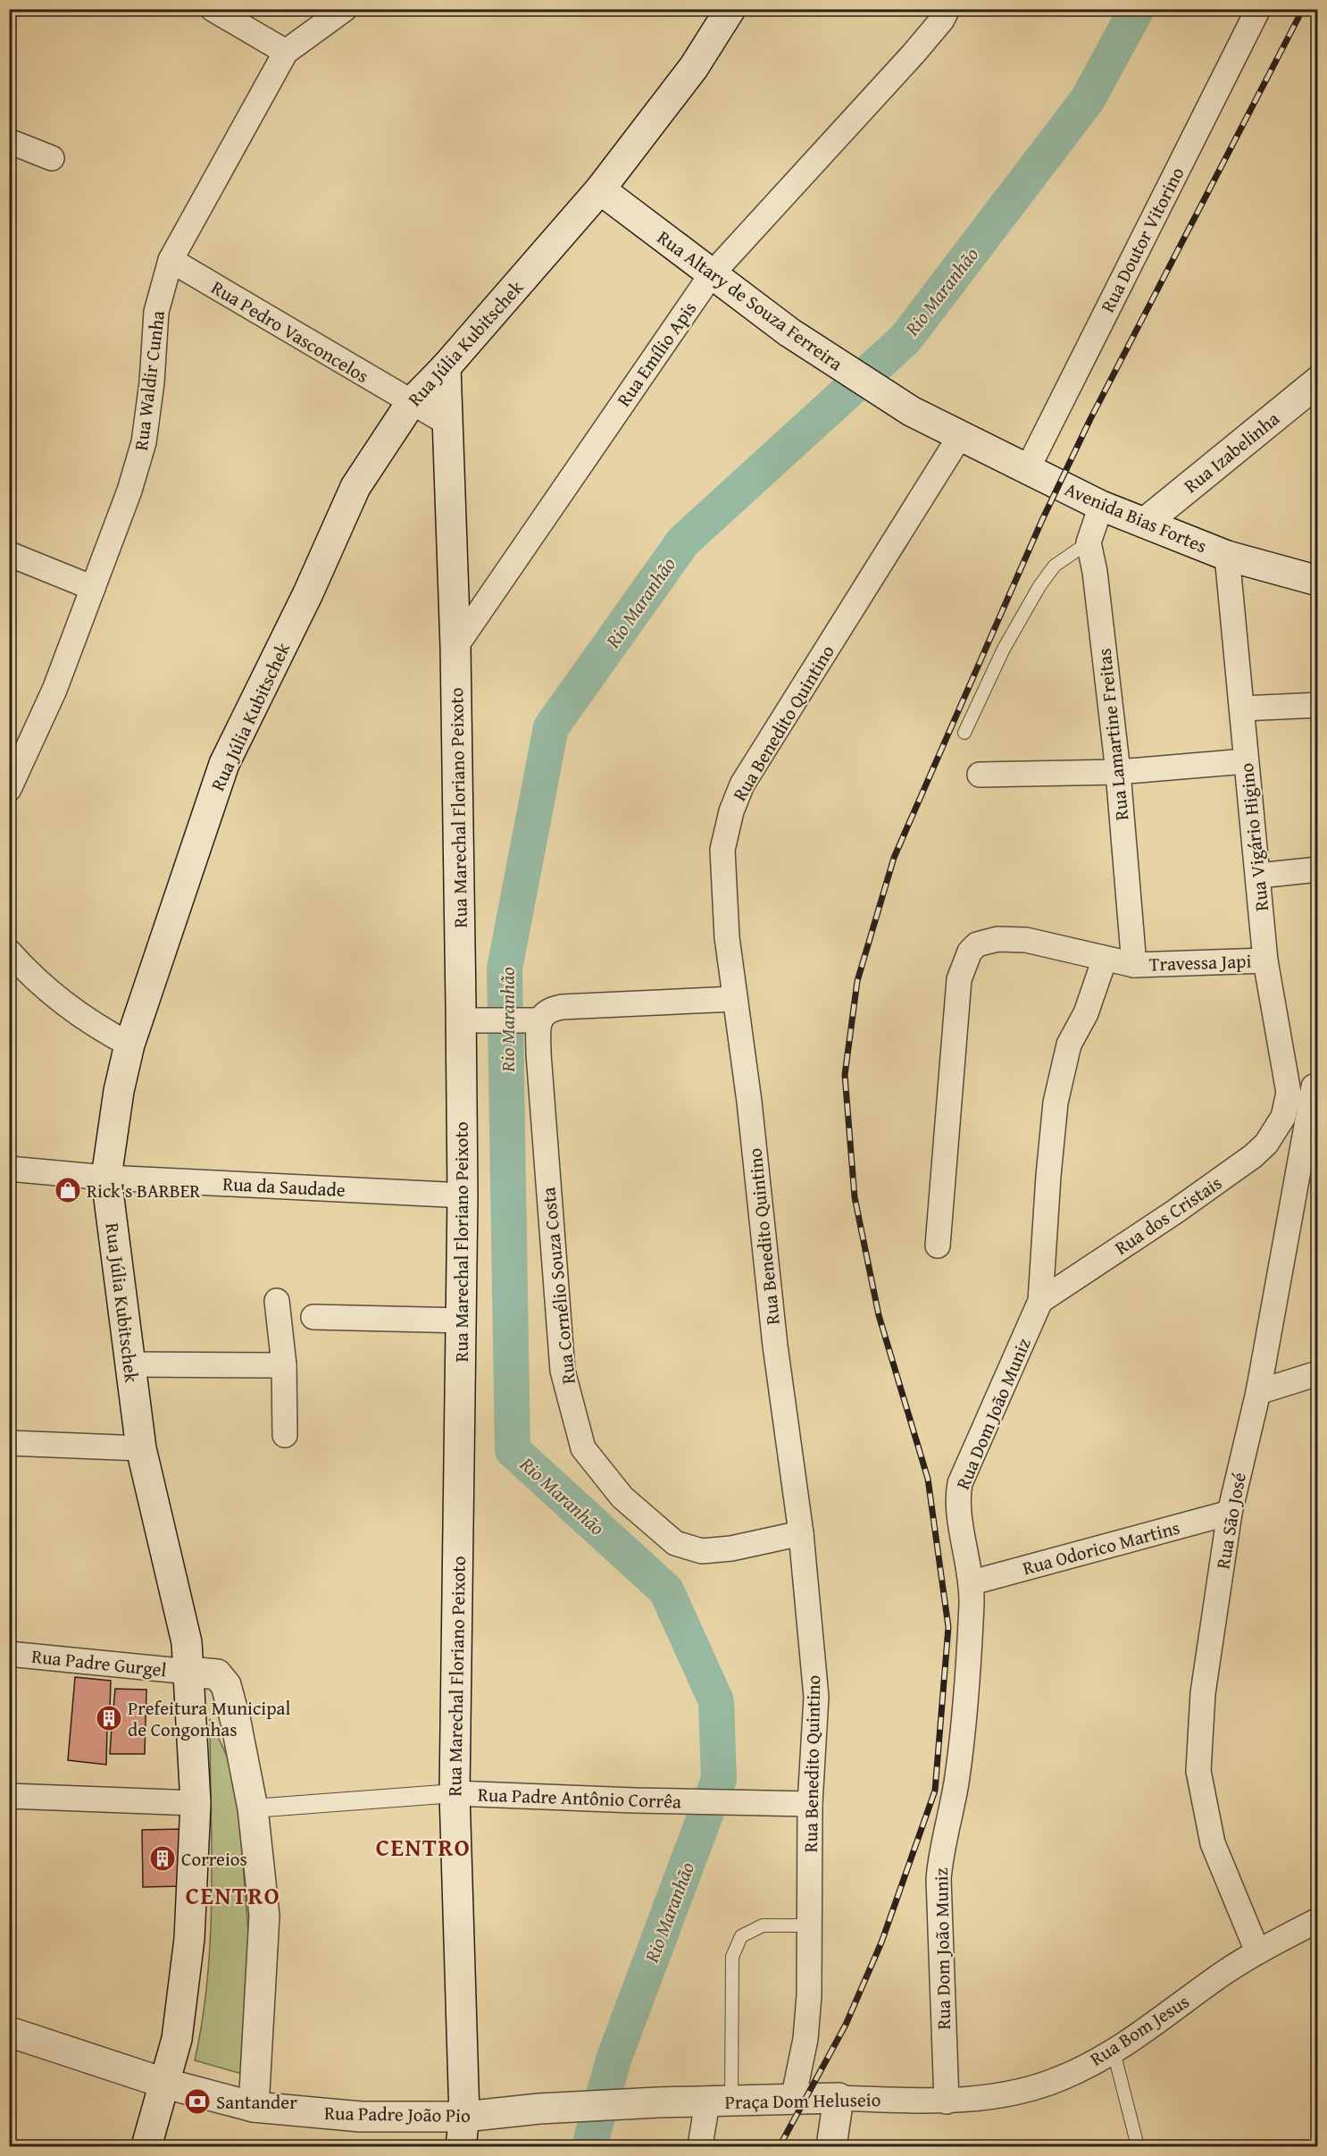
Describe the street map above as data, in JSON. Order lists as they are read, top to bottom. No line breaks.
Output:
{"streets":{"main road":["Rua Altary de Souza Ferreira","Rua Júlia Kubitschek","Rua Izabelinha","Avenida Bias Fortes","Rua Marechal Floriano Peixoto","Praça Dom Heluseio","Rua Padre João Pio"],"street":["Rua Doutor Vitorino","Rua Pedro Vasconcelos","Rua Emílio Apis","Rua Waldir Cunha","Rua Benedito Quintino","Rua Lamartine Freitas","Rua Vigário Higino","Travessa Japi","Rua da Saudade","Rua dos Cristais","Rua Cornélio Souza Costa","Rua Dom João Muniz","Rua São José","Rua Odorico Martins","Rua Padre Gurgel","Rua Padre Antônio Corrêa","Rua Bom Jesus"]},"crossings":[["Rua Doutor Vitorino","Avenida Bias Fortes"],["Rua Altary de Souza Ferreira","Rua Júlia Kubitschek"],["Rua Altary de Souza Ferreira","Rua Emílio Apis"],["Rua Altary de Souza Ferreira","Avenida Bias Fortes"],["Rua Altary de Souza Ferreira","Rua Benedito Quintino"],["Rua Pedro Vasconcelos","Rua Júlia Kubitschek"],["Rua Pedro Vasconcelos","Rua Waldir Cunha"],["Rua Pedro Vasconcelos","Rua Marechal Floriano Peixoto"],["Rua Júlia Kubitschek","Rua Marechal Floriano Peixoto"],["Rua Júlia Kubitschek","Rua da Saudade"],["Rua Júlia Kubitschek","Rua Padre Gurgel"],["Rua Júlia Kubitschek","Rua Padre João Pio"],["Rua Emílio Apis","Rua Marechal Floriano Peixoto"],["Rua Izabelinha","Avenida Bias Fortes"],["Avenida Bias Fortes","Rua Benedito Quintino"],["Avenida Bias Fortes","Rua Vigário Higino"],["Rua Benedito Quintino","Rua Cornélio Souza Costa"],["Rua Benedito Quintino","Rua Padre Antônio Corrêa"],["Rua Benedito Quintino","Praça Dom Heluseio"],["Rua Lamartine Freitas","Travessa Japi"],["Rua Marechal Floriano Peixoto","Rua da Saudade"],["Rua Marechal Floriano Peixoto","Rua Padre Antônio Corrêa"],["Rua Marechal Floriano Peixoto","Rua Padre João Pio"],["Rua Vigário Higino","Travessa Japi"],["Rua Vigário Higino","Rua dos Cristais"],["Travessa Japi","Rua Dom João Muniz"],["Rua dos Cristais","Rua Dom João Muniz"],["Rua Dom João Muniz","Rua Odorico Martins"],["Rua Dom João Muniz","Rua Bom Jesus"],["Rua Dom João Muniz","Praça Dom Heluseio"],["Rua São José","Rua Odorico Martins"],["Rua São José","Rua Bom Jesus"],["Rua Bom Jesus","Praça Dom Heluseio"],["Praça Dom Heluseio","Rua Padre João Pio"]],"districts":["CENTRO","CENTRO"],"water":["Rio Maranhão"],"places":{"shop":["Rick's BARBER"],"building":["Prefeitura Municipal de Congonhas","Correios"],"bank":["Santander"]}}
